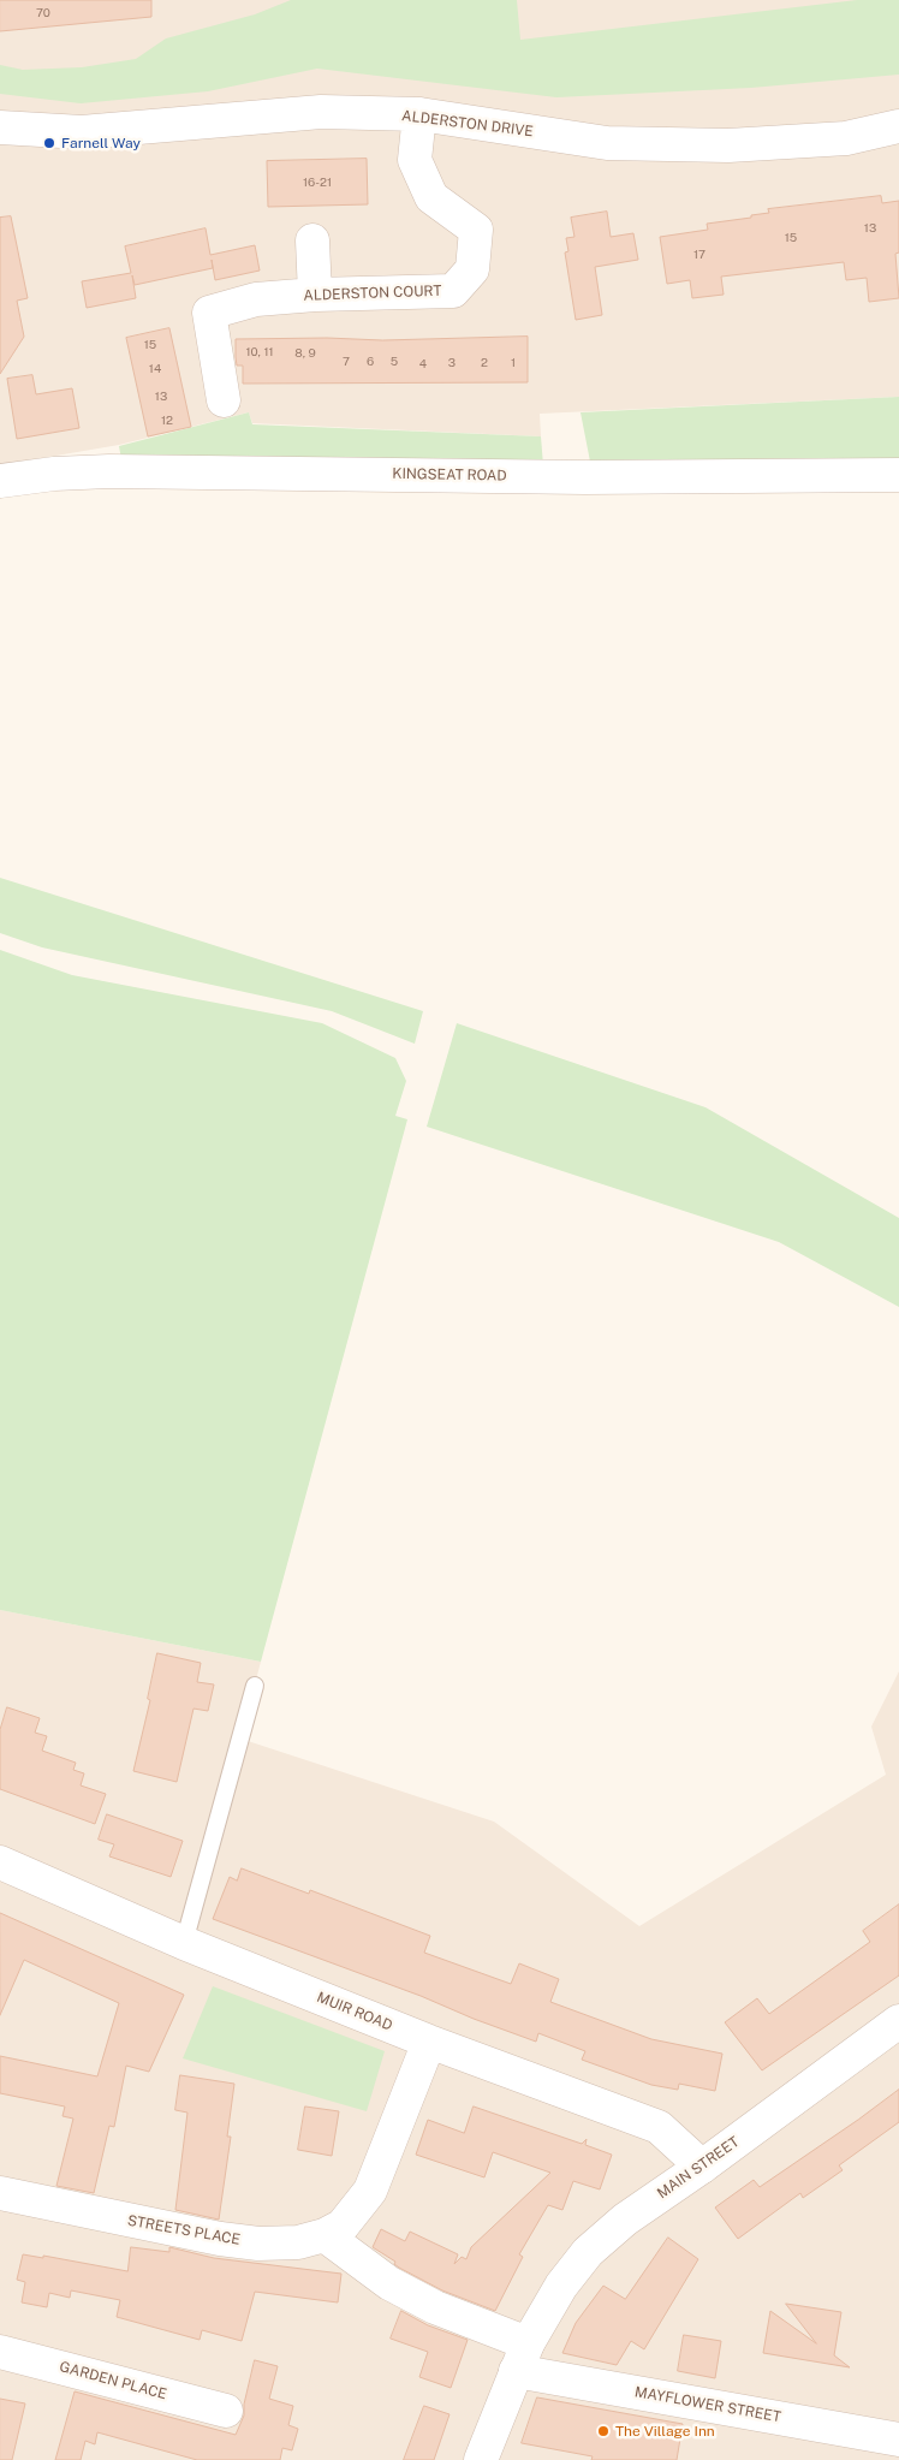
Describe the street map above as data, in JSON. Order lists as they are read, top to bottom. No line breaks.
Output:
{"streets":{"street":["ALDERSTON DRIVE","ALDERSTON COURT","KINGSEAT ROAD","MUIR ROAD","MAIN STREET","STREETS PLACE","GARDEN PLACE","MAYFLOWER STREET"]},"crossings":[["ALDERSTON DRIVE","ALDERSTON COURT"],["MUIR ROAD","MAIN STREET"],["MUIR ROAD","STREETS PLACE"],["MAIN STREET","MAYFLOWER STREET"]],"places":["Farnell Way","The Village Inn"],"house_numbers":["70","16-21","13","15","17","15","10, 11","8, 9","7","6","5","3","2","1","4","14","13","12"]}
